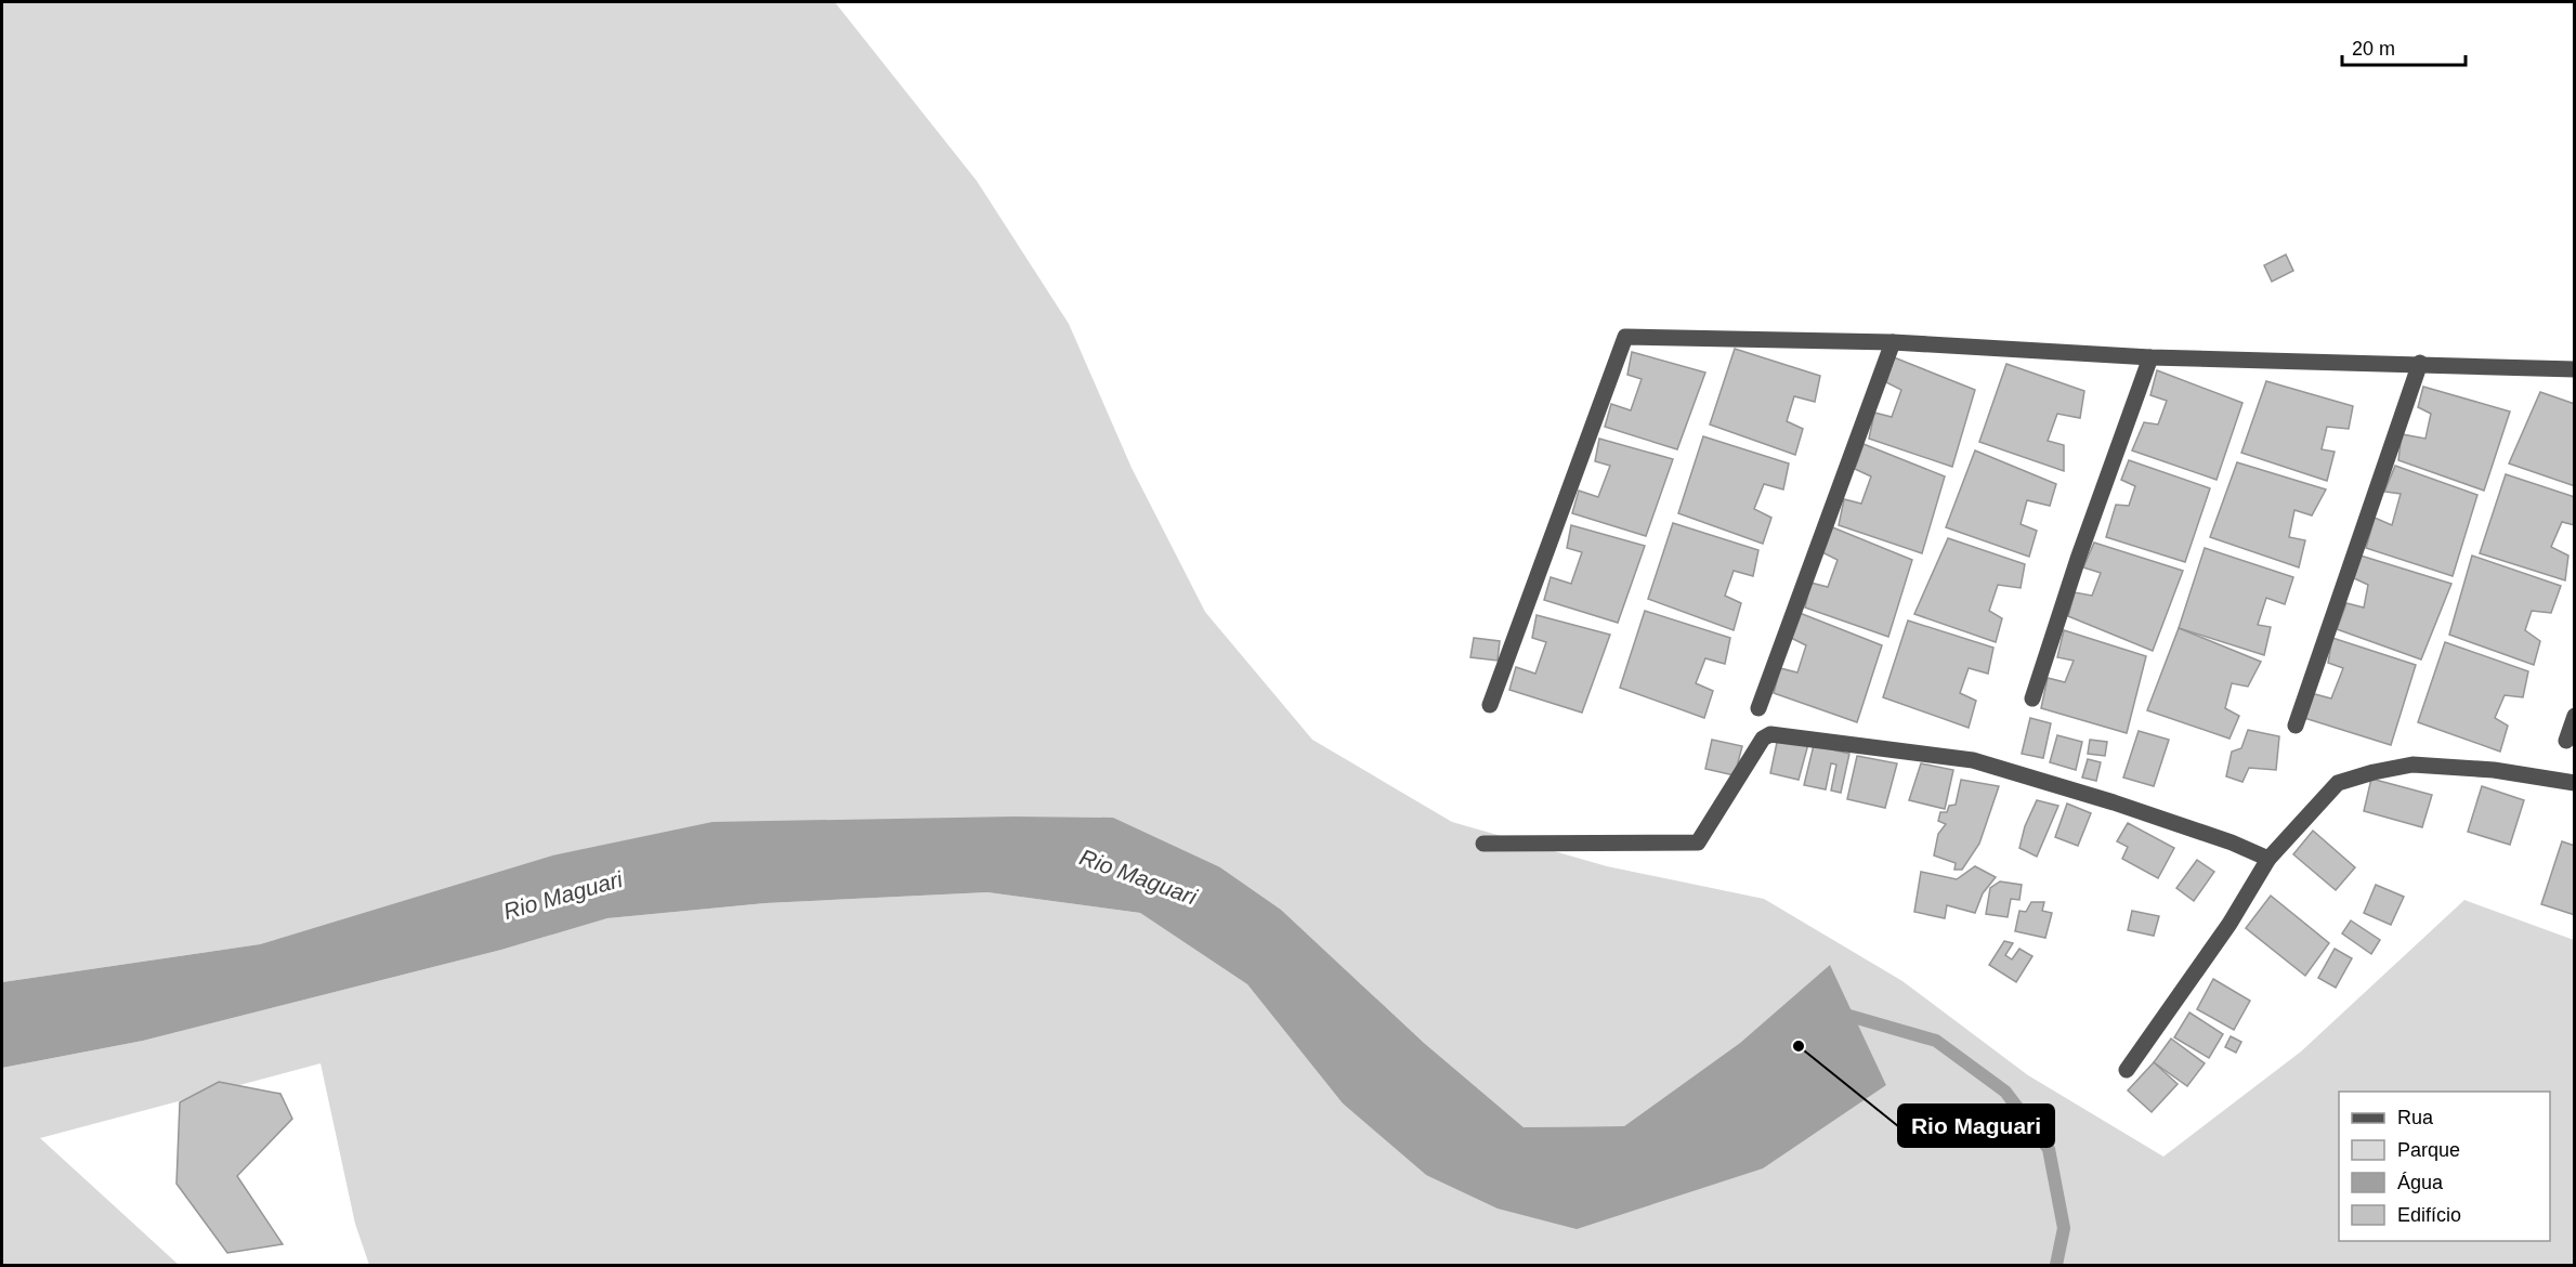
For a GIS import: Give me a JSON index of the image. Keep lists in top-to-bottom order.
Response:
{
  "water": ["Rio Maguari"],
  "places": ["Rio Maguari"],
  "legend": [
    "Rua",
    "Parque",
    "Água",
    "Edifício"
  ],
  "scale_bar": "20 m"
}
